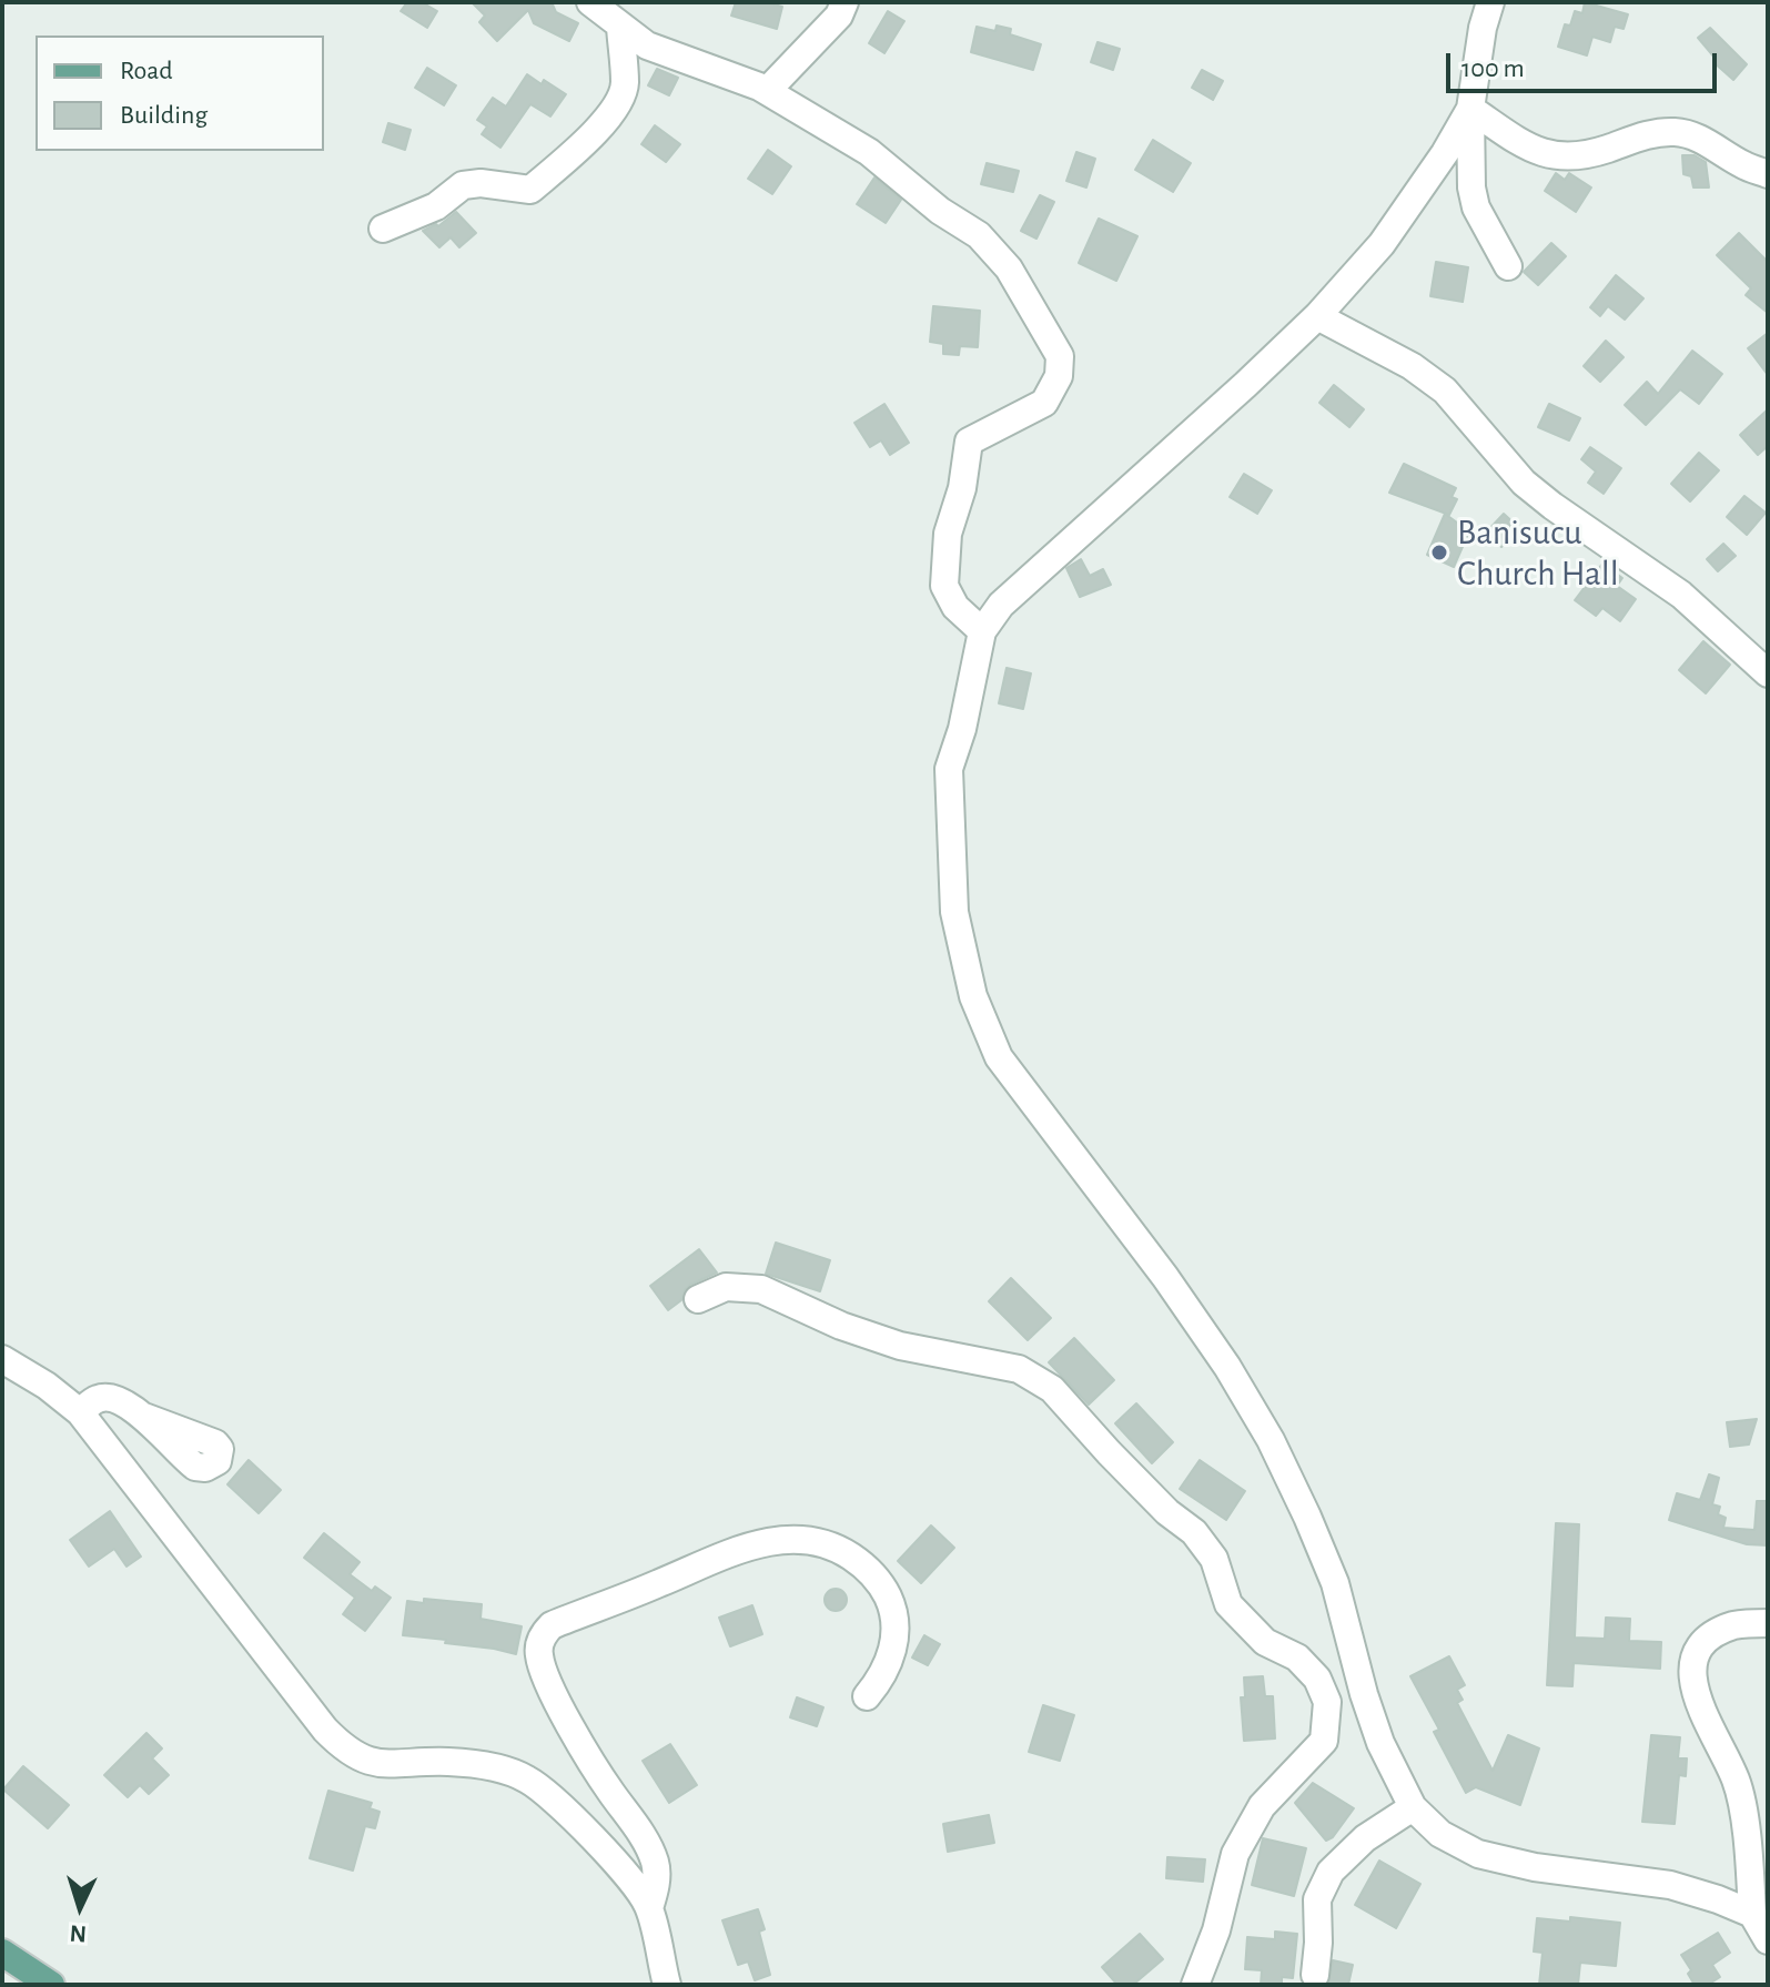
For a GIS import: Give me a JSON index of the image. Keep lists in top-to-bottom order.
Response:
{
  "places": ["Banisucu Church Hall"],
  "legend": ["Road", "Building"],
  "scale_bar": "100 m",
  "north": "bottom"
}
